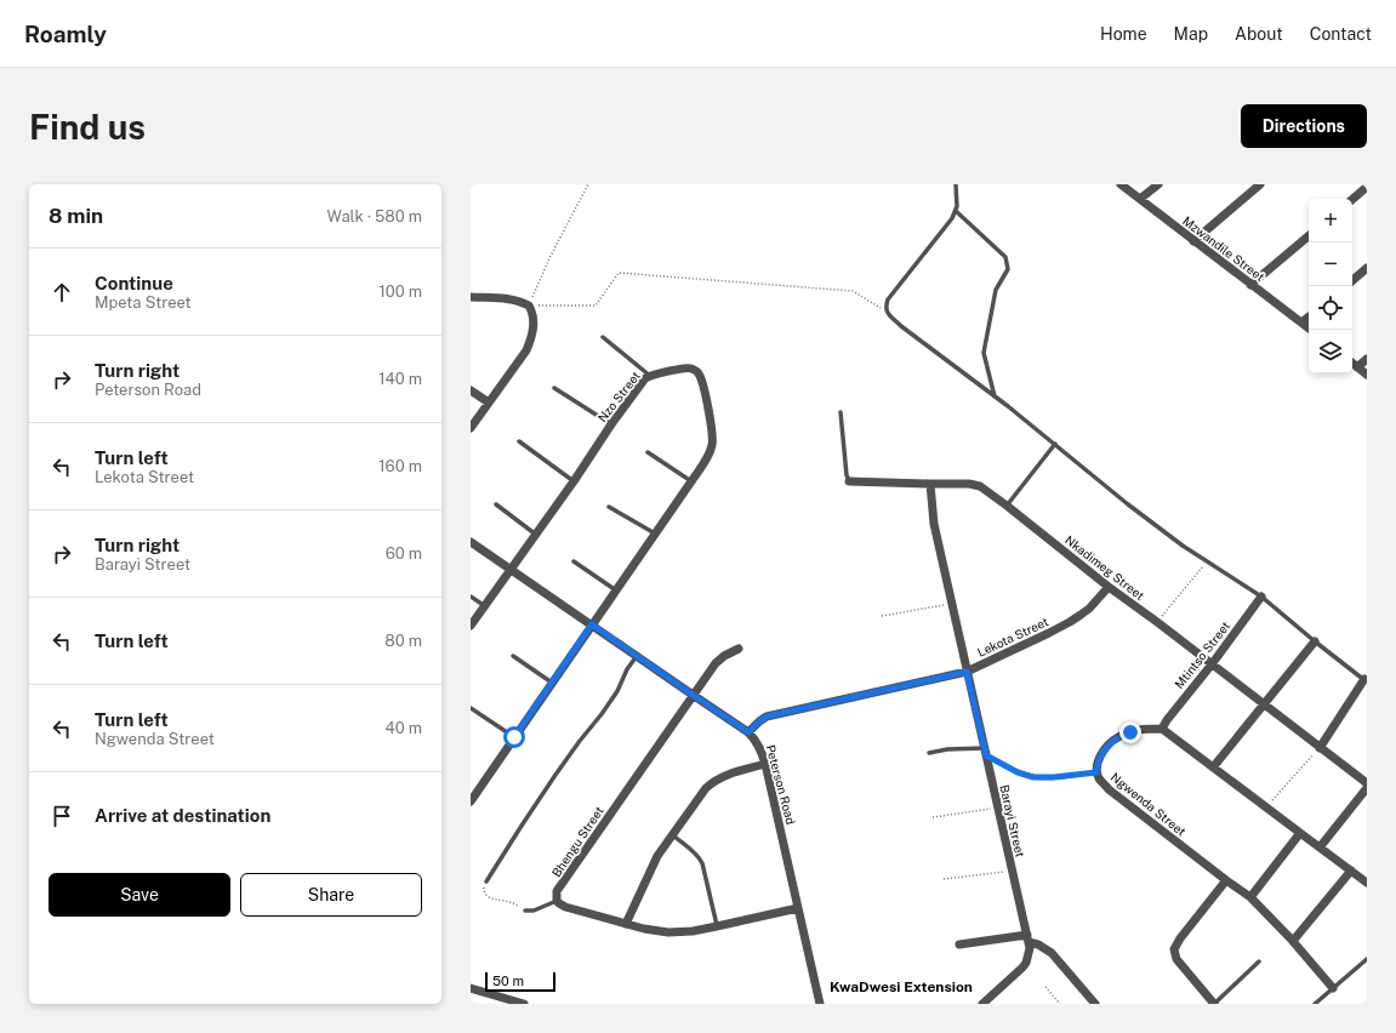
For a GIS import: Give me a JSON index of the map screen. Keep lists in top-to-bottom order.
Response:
{
  "streets": {
    "street": [
      "Mzwandile Street",
      "Nzo Street",
      "Nkadimeg Street",
      "Lekota Street",
      "Mtintso Street",
      "Peterson Road",
      "Ngwenda Street",
      "Barayi Street",
      "Bhengu Street"
    ]
  },
  "crossings": [
    ["Nzo Street", "Peterson Road"],
    ["Nkadimeg Street", "Lekota Street"],
    ["Nkadimeg Street", "Mtintso Street"],
    ["Nkadimeg Street", "Barayi Street"],
    ["Lekota Street", "Peterson Road"],
    ["Lekota Street", "Barayi Street"],
    ["Mtintso Street", "Ngwenda Street"],
    ["Peterson Road", "Bhengu Street"]
  ],
  "districts": ["KwaDwesi Extension"],
  "scale_bar": "50 m",
  "page": {
    "header": "Roamly",
    "nav": [
      "Home",
      "Map",
      "About",
      "Contact"
    ],
    "buttons": [
      "Directions",
      ["Save", "Share"]
    ],
    "title": "Find us",
    "heading": ["8 min", "Walk · 580 m"],
    "map_buttons": ["+", "−"],
    "list": [
      ["Continue", "Mpeta Street", "100 m"],
      ["Turn right", "Peterson Road", "140 m"],
      ["Turn left", "Lekota Street", "160 m"],
      ["Turn right", "Barayi Street", "60 m"],
      ["Turn left", "80 m"],
      ["Turn left", "Ngwenda Street", "40 m"],
      "Arrive at destination"
    ],
    "scale": "50 m"
  }
}
